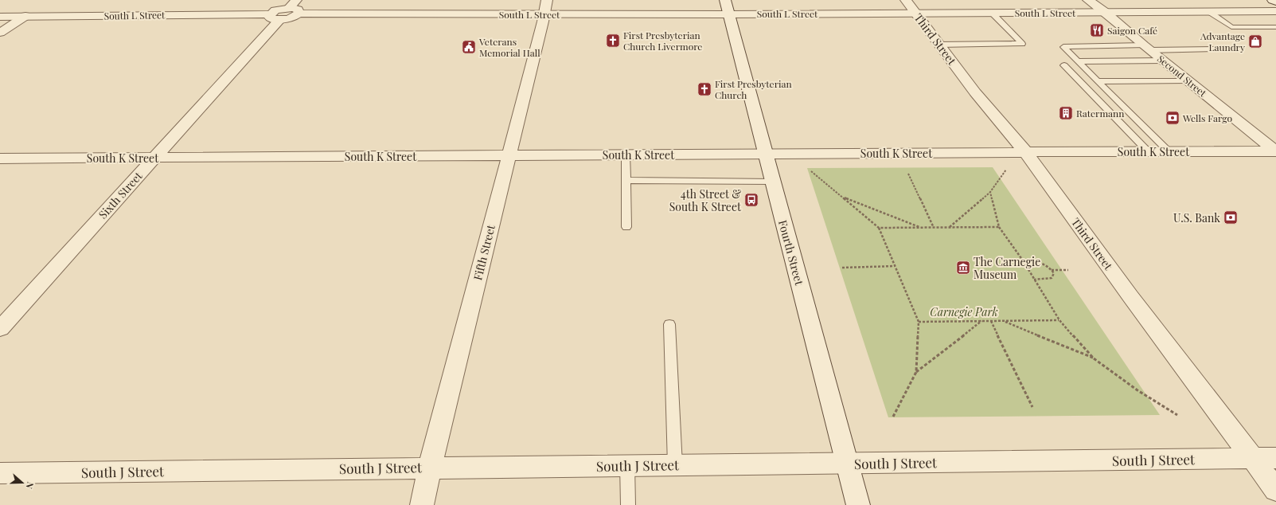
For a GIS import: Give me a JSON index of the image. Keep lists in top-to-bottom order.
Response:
{
  "streets": {
    "street": [
      "South L Street",
      "Third Street",
      "Second Street",
      "South K Street",
      "Sixth Street",
      "Fifth Street",
      "Fourth Street",
      "South J Street"
    ]
  },
  "crossings": [
    ["South L Street", "Third Street"],
    ["South L Street", "Second Street"],
    ["South L Street", "Sixth Street"],
    ["South L Street", "Fifth Street"],
    ["South L Street", "Fourth Street"],
    ["Third Street", "South K Street"],
    ["Third Street", "South J Street"],
    ["Second Street", "South K Street"],
    ["South K Street", "Sixth Street"],
    ["South K Street", "Fifth Street"],
    ["South K Street", "Fourth Street"],
    ["Fifth Street", "South J Street"],
    ["Fourth Street", "South J Street"]
  ],
  "parks": ["Carnegie Park"],
  "places": {
    "restaurant": ["Saigon Café"],
    "church": ["First Presbyterian Church Livermore", "First Presbyterian Church"],
    "shop": ["Advantage Laundry"],
    "public building": ["Veterans Memorial Hall"],
    "building": ["Ratermann"],
    "bank": ["Wells Fargo", "U.S. Bank"],
    "bus stop": ["4th Street & South K Street"],
    "museum": ["The Carnegie Museum"]
  },
  "north": "right"
}
